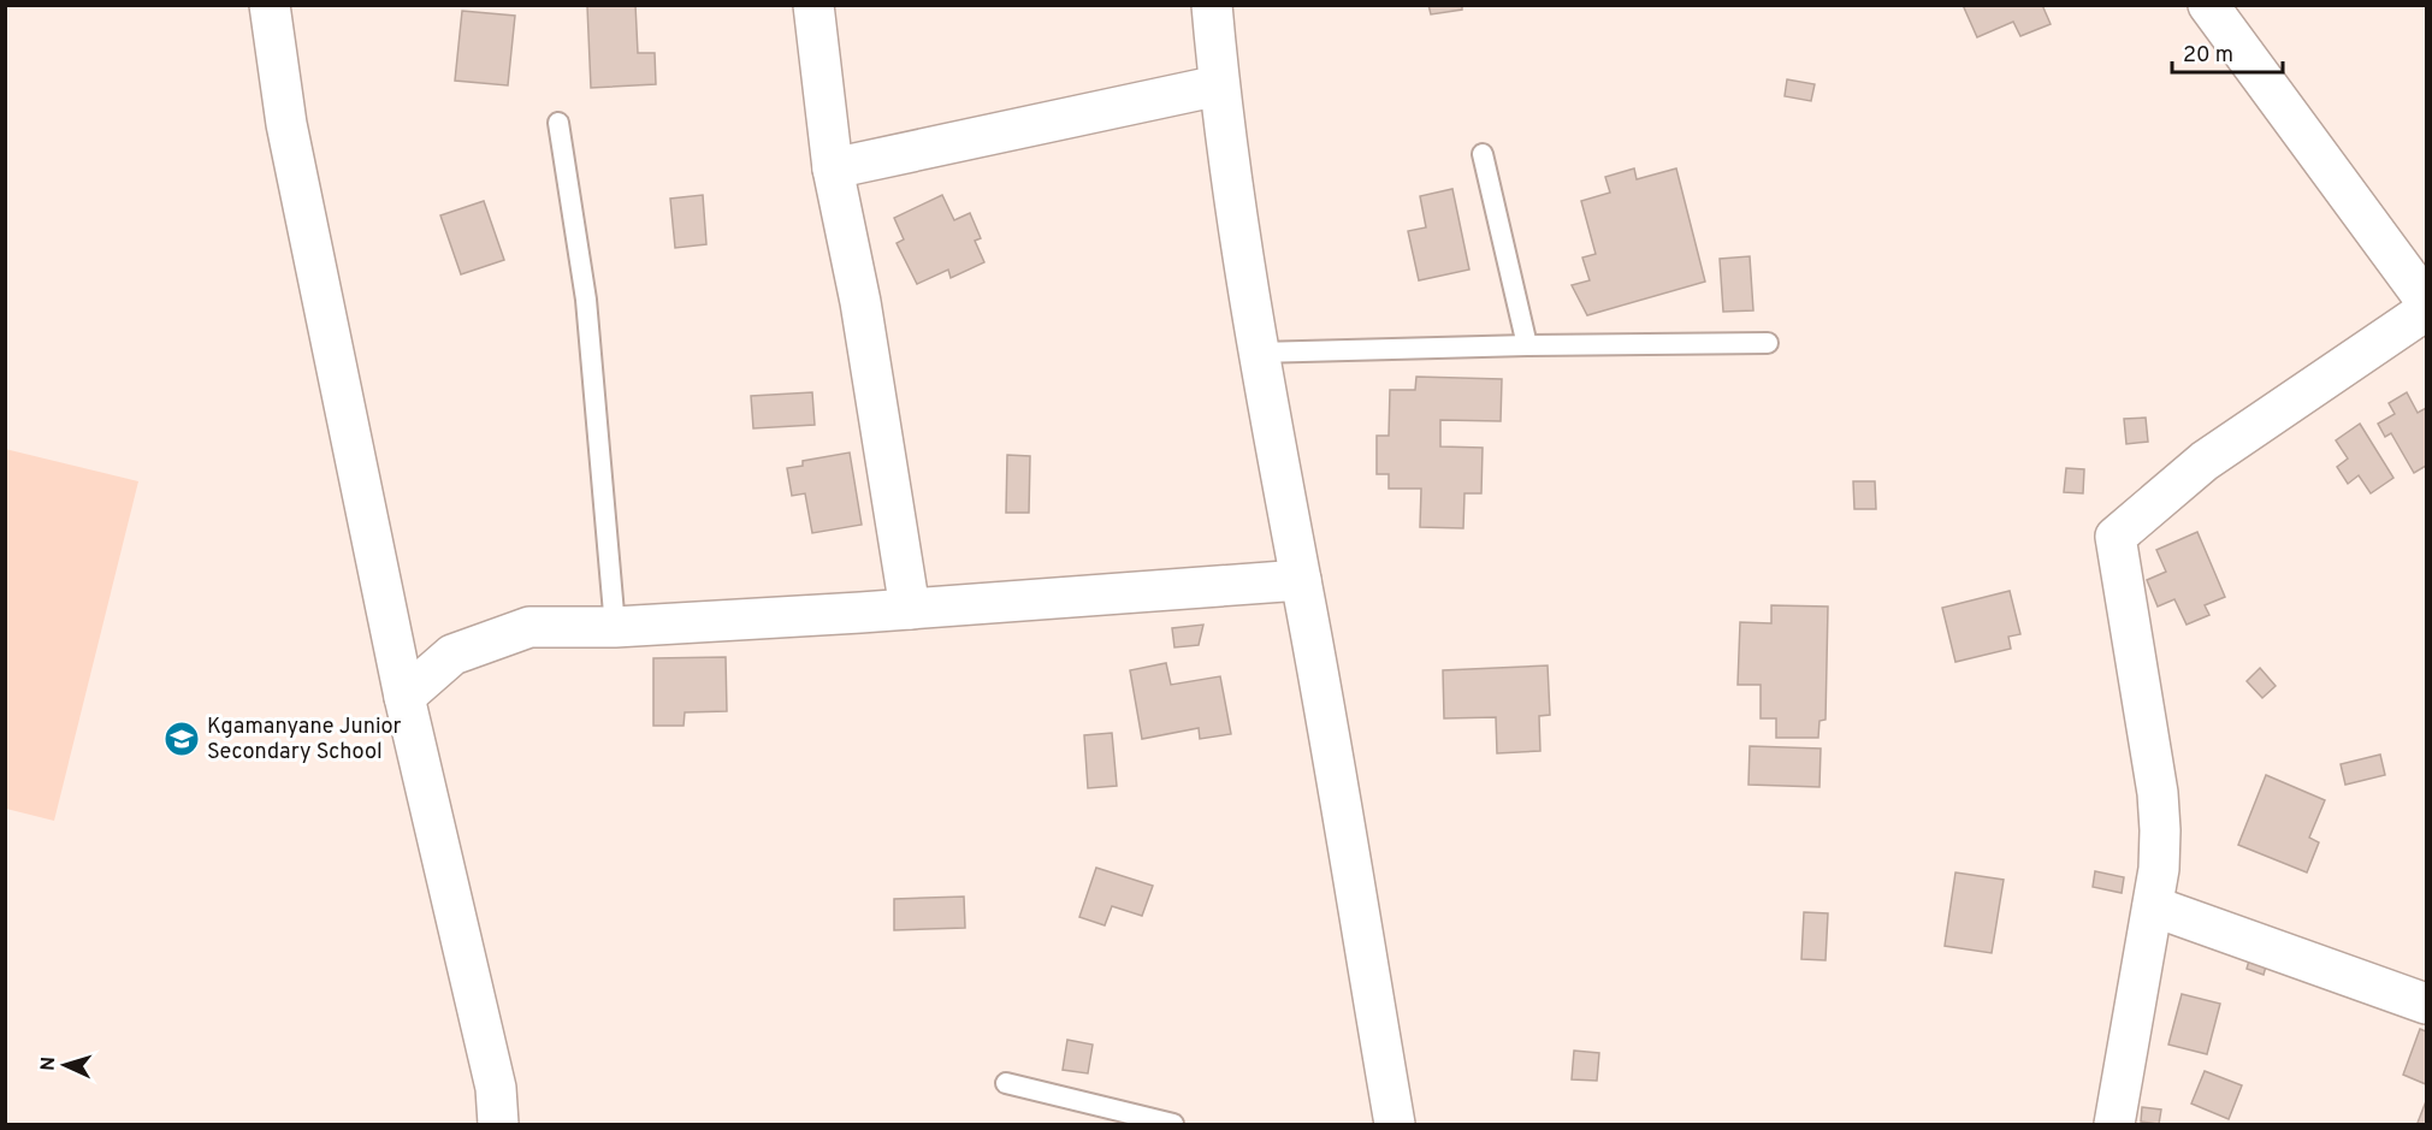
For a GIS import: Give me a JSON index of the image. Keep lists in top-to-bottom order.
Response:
{
  "places": {
    "school or university": ["Kgamanyane Junior Secondary School"]
  },
  "scale_bar": "20 m",
  "north": "left"
}
